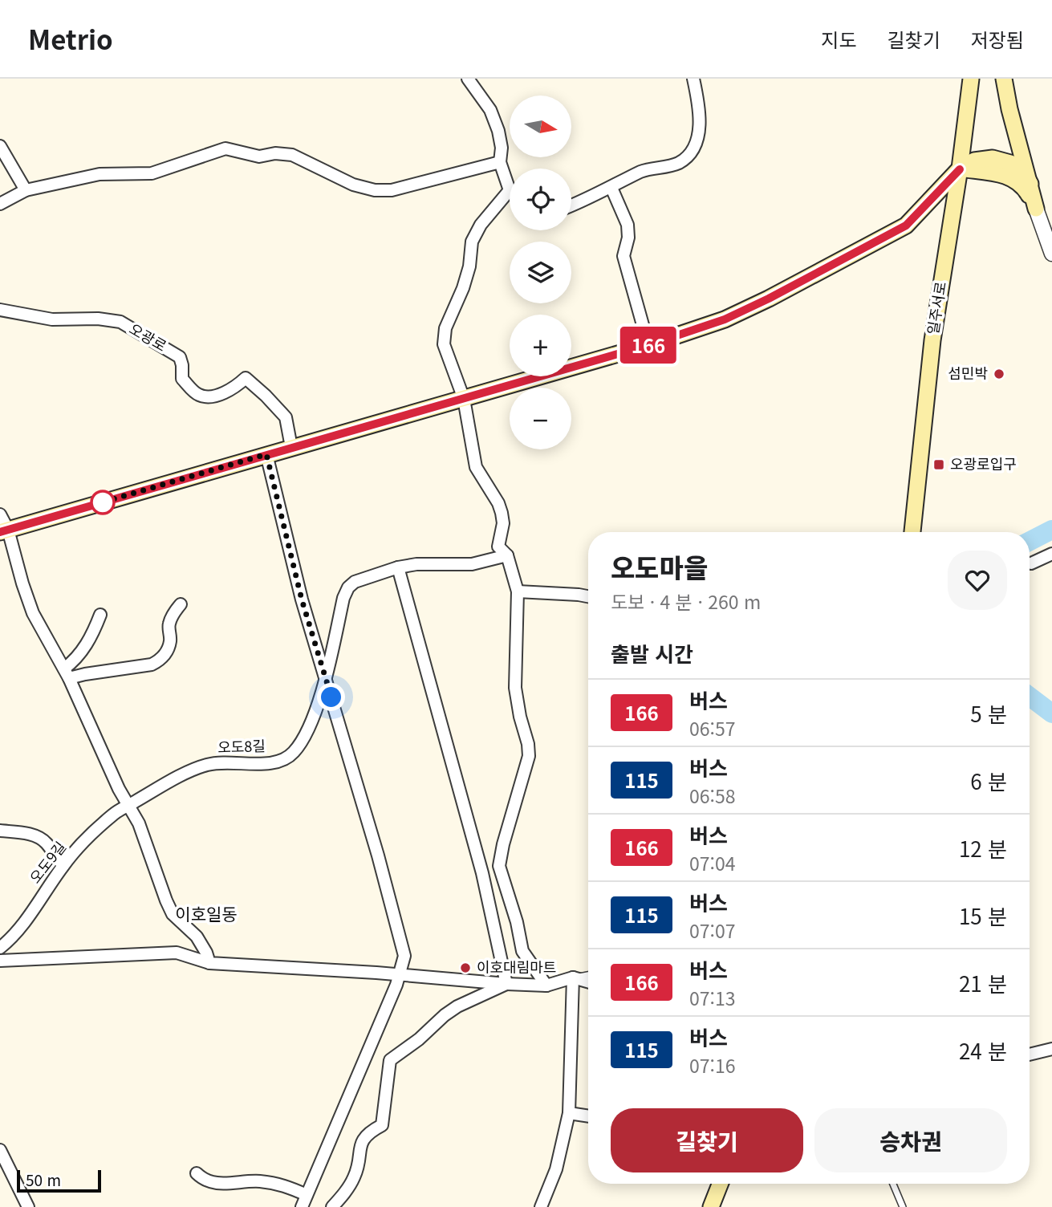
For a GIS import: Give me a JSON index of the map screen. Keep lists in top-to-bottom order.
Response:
{
  "streets": {
    "main road": ["일주서로"],
    "street": ["오광로", "오도8길", "오도9길"]
  },
  "crossings": [
    ["오도8길", "오도9길"]
  ],
  "districts": ["이호일동"],
  "places": {
    "other": ["섬민박", "이호대림마트"],
    "transit": ["오광로입구"]
  },
  "lines": ["bus line 166"],
  "scale_bar": "50 m",
  "north": "right",
  "page": {
    "header": "Metrio",
    "nav": ["지도", "길찾기", "저장됨"],
    "on_map": "166",
    "map_buttons": ["+", "−"],
    "heading": [
      ["오도마을", "도보 · 4 분 · 260 m"],
      "출발 시간"
    ],
    "list": [
      {
        "mark": "166",
        "name": "버스",
        "note": "06:57",
        "value": "5 분"
      },
      {
        "mark": "115",
        "name": "버스",
        "note": "06:58",
        "value": "6 분"
      },
      {
        "mark": "166",
        "name": "버스",
        "note": "07:04",
        "value": "12 분"
      },
      {
        "mark": "115",
        "name": "버스",
        "note": "07:07",
        "value": "15 분"
      },
      {
        "mark": "166",
        "name": "버스",
        "note": "07:13",
        "value": "21 분"
      },
      {
        "mark": "115",
        "name": "버스",
        "note": "07:16",
        "value": "24 분"
      }
    ],
    "buttons": ["길찾기", "승차권"],
    "scale": "50 m"
  }
}
